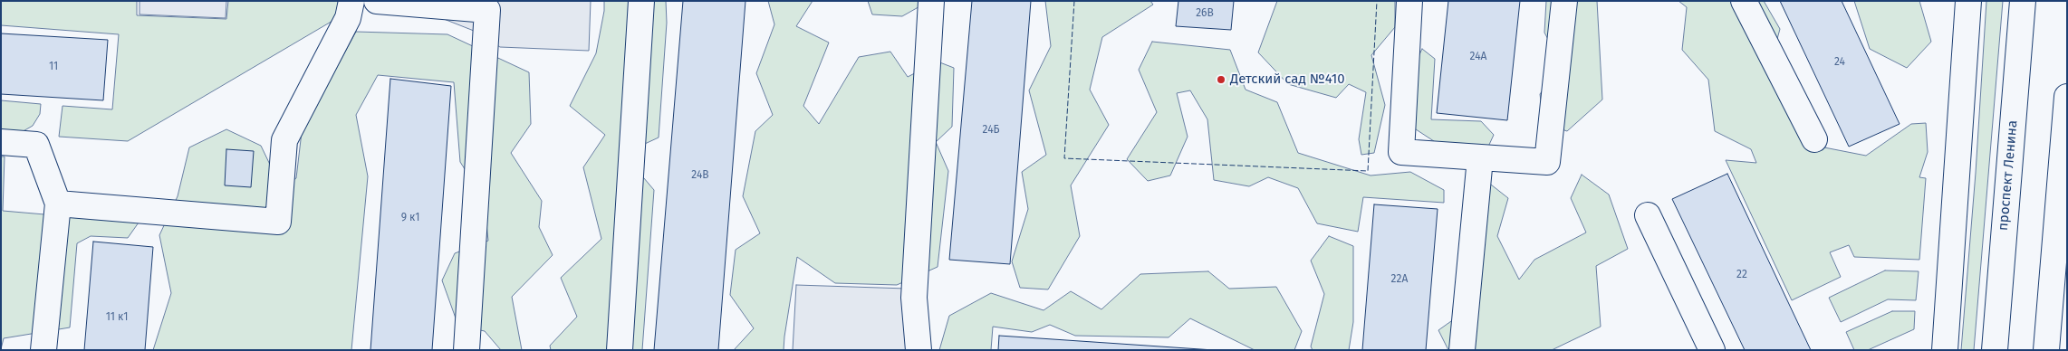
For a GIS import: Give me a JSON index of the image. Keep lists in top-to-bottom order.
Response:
{
  "streets": {
    "main road": ["проспект Ленина"]
  },
  "places": ["Детский сад №410"],
  "house_numbers": [
    "26В",
    "24А",
    "24",
    "11",
    "24Б",
    "24В",
    "9 к1",
    "22",
    "22А",
    "11 к1"
  ]
}
